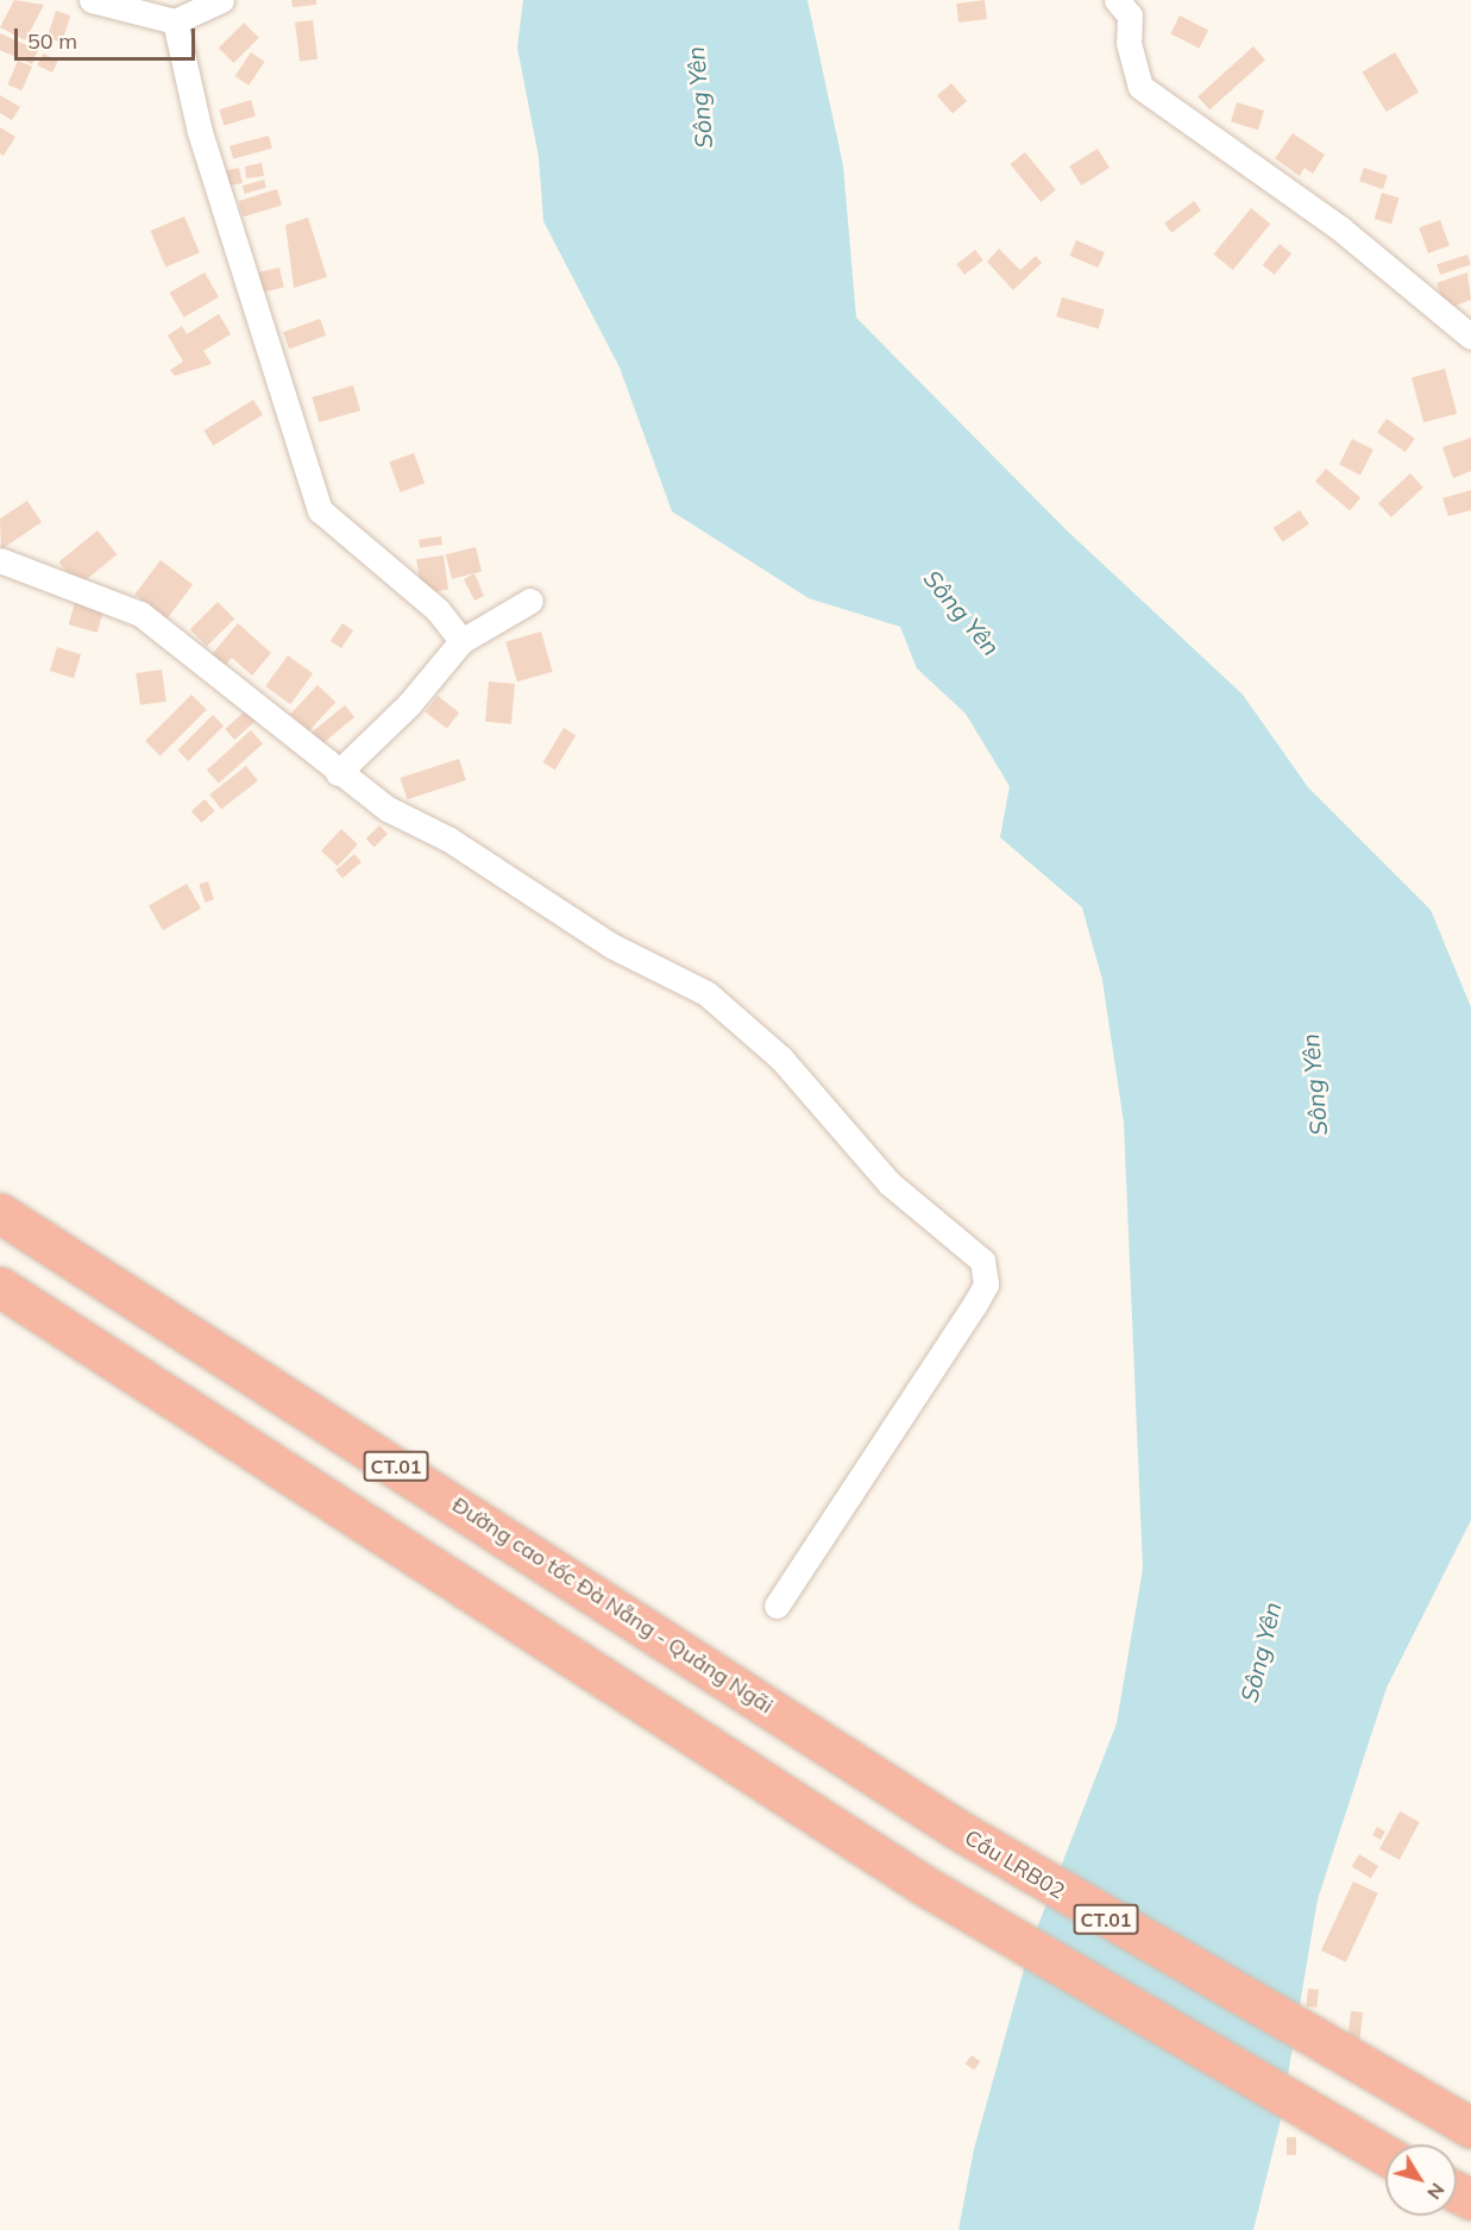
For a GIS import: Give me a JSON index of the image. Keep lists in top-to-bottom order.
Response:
{
  "streets": {
    "highway": ["CT.01", "Đường cao tốc Đà Nẵng - Quảng Ngãi", "Cầu LRB02"]
  },
  "crossings": [
    ["Đường cao tốc Đà Nẵng - Quảng Ngãi", "Cầu LRB02"]
  ],
  "water": ["Sông Yên"],
  "scale_bar": "50 m",
  "north": "bottom right"
}
